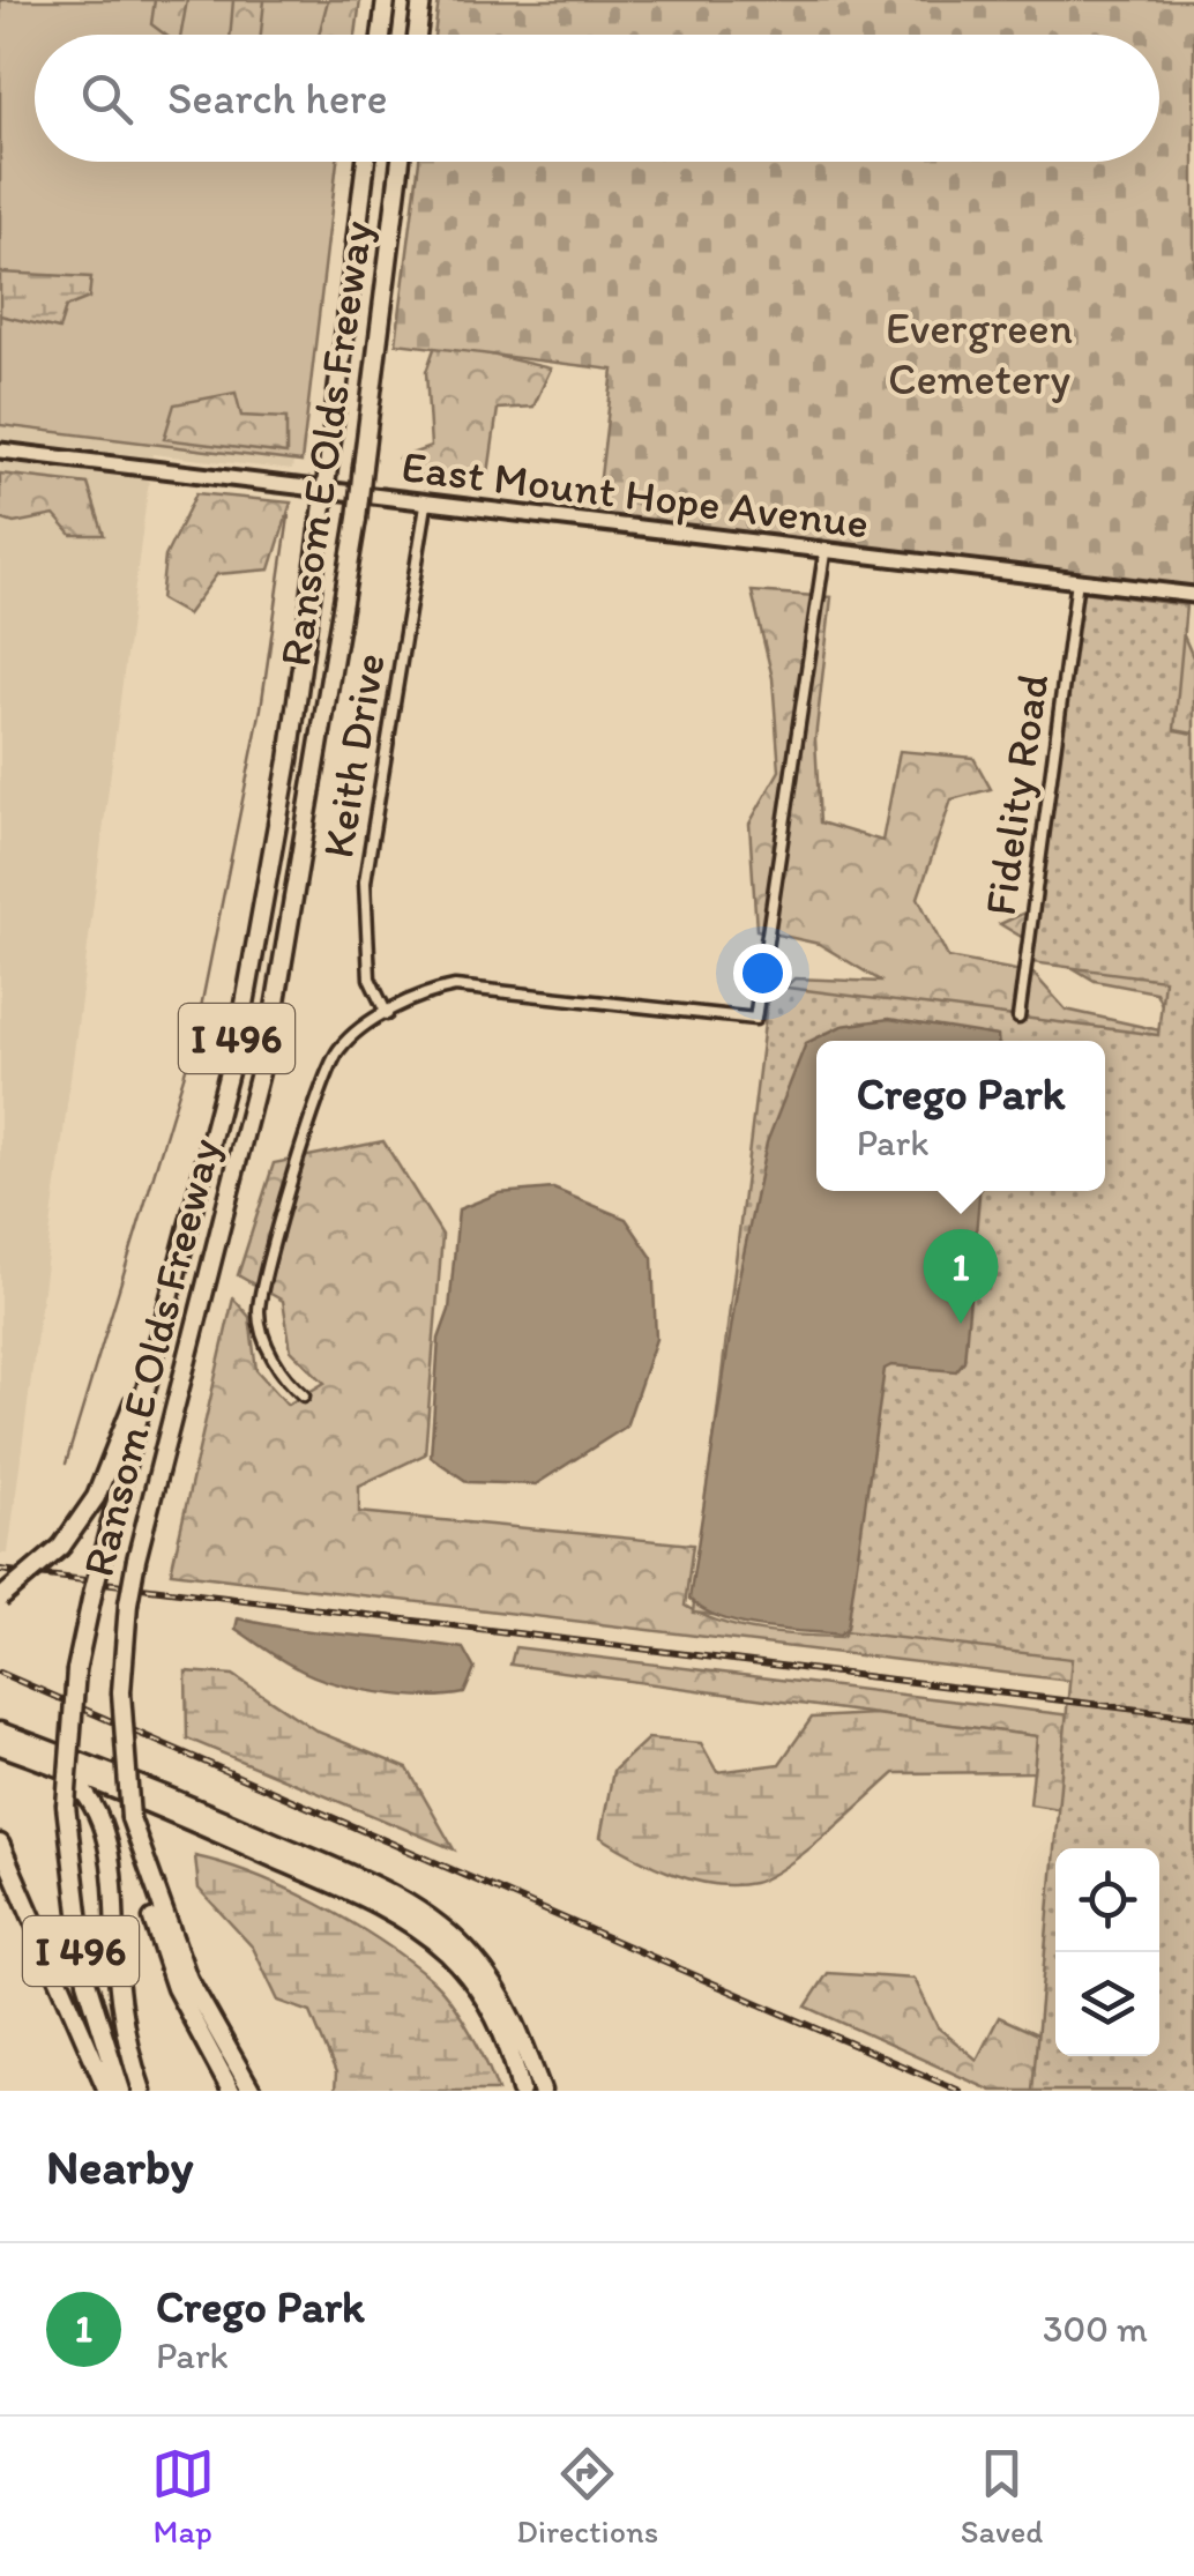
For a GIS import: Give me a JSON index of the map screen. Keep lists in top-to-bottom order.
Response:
{
  "streets": {
    "highway": ["Ransom E Olds Freeway", "I 496"],
    "street": ["East Mount Hope Avenue", "Keith Drive", "Fidelity Road"]
  },
  "crossings": [
    ["East Mount Hope Avenue", "Keith Drive"],
    ["East Mount Hope Avenue", "Fidelity Road"]
  ],
  "parks": ["Evergreen Cemetery"],
  "page": {
    "search": "Search here",
    "popup": ["Crego Park", "Park"],
    "pins": "1",
    "heading": "Nearby",
    "list": [
      {
        "mark": "1",
        "name": "Crego Park",
        "note": "Park",
        "value": "300 m"
      }
    ],
    "nav": ["Map", "Directions", "Saved"]
  }
}
